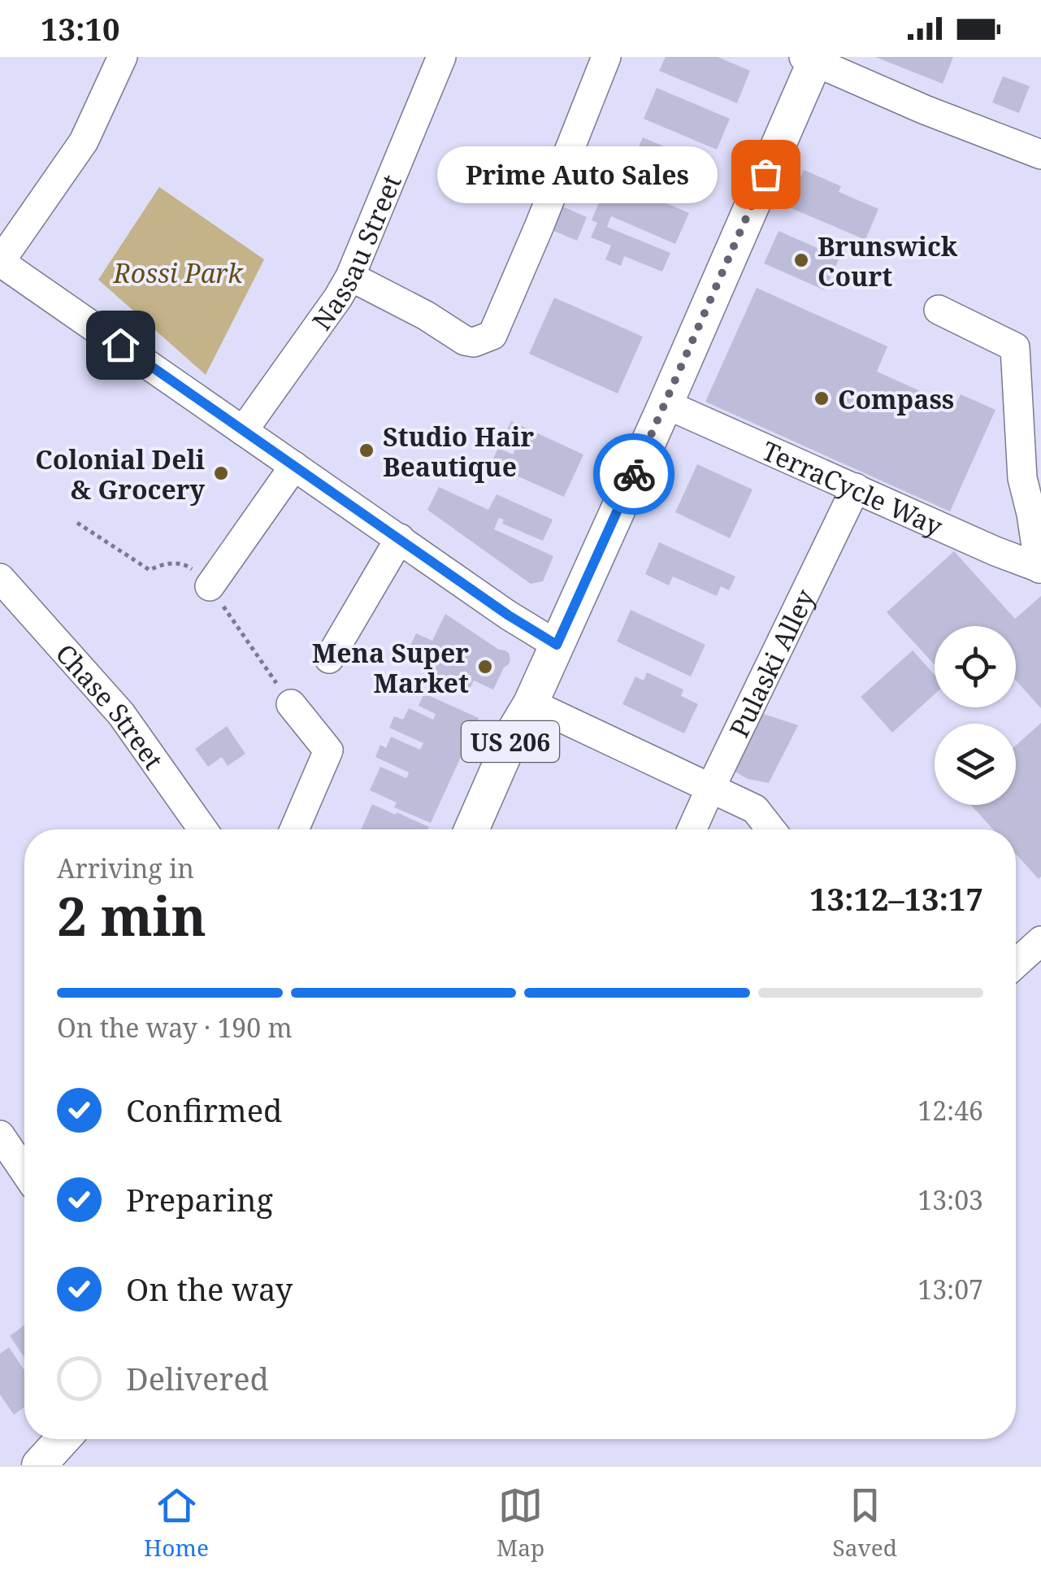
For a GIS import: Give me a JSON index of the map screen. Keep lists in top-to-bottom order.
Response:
{
  "streets": {
    "main road": ["US 206"],
    "street": [
      "Nassau Street",
      "TerraCycle Way",
      "Pulaski Alley",
      "Chase Street"
    ]
  },
  "crossings": [
    ["TerraCycle Way", "Pulaski Alley"],
    ["TerraCycle Way", "US 206"]
  ],
  "parks": ["Rossi Park"],
  "places": [
    "Prime Auto Sales",
    "Brunswick Court",
    "Compass",
    "Studio Hair Beautique",
    "Colonial Deli & Grocery",
    "Mena Super Market"
  ],
  "page": {
    "status": "13:10",
    "bubble": "Prime Auto Sales",
    "heading": ["2 min", "Arriving in", "13:12–13:17"],
    "bar": "On the way · 190 m",
    "list": [
      ["Confirmed", "12:46"],
      ["Preparing", "13:03"],
      ["On the way", "13:07"],
      "Delivered"
    ],
    "tabs": ["Home", "Map", "Saved"]
  }
}
